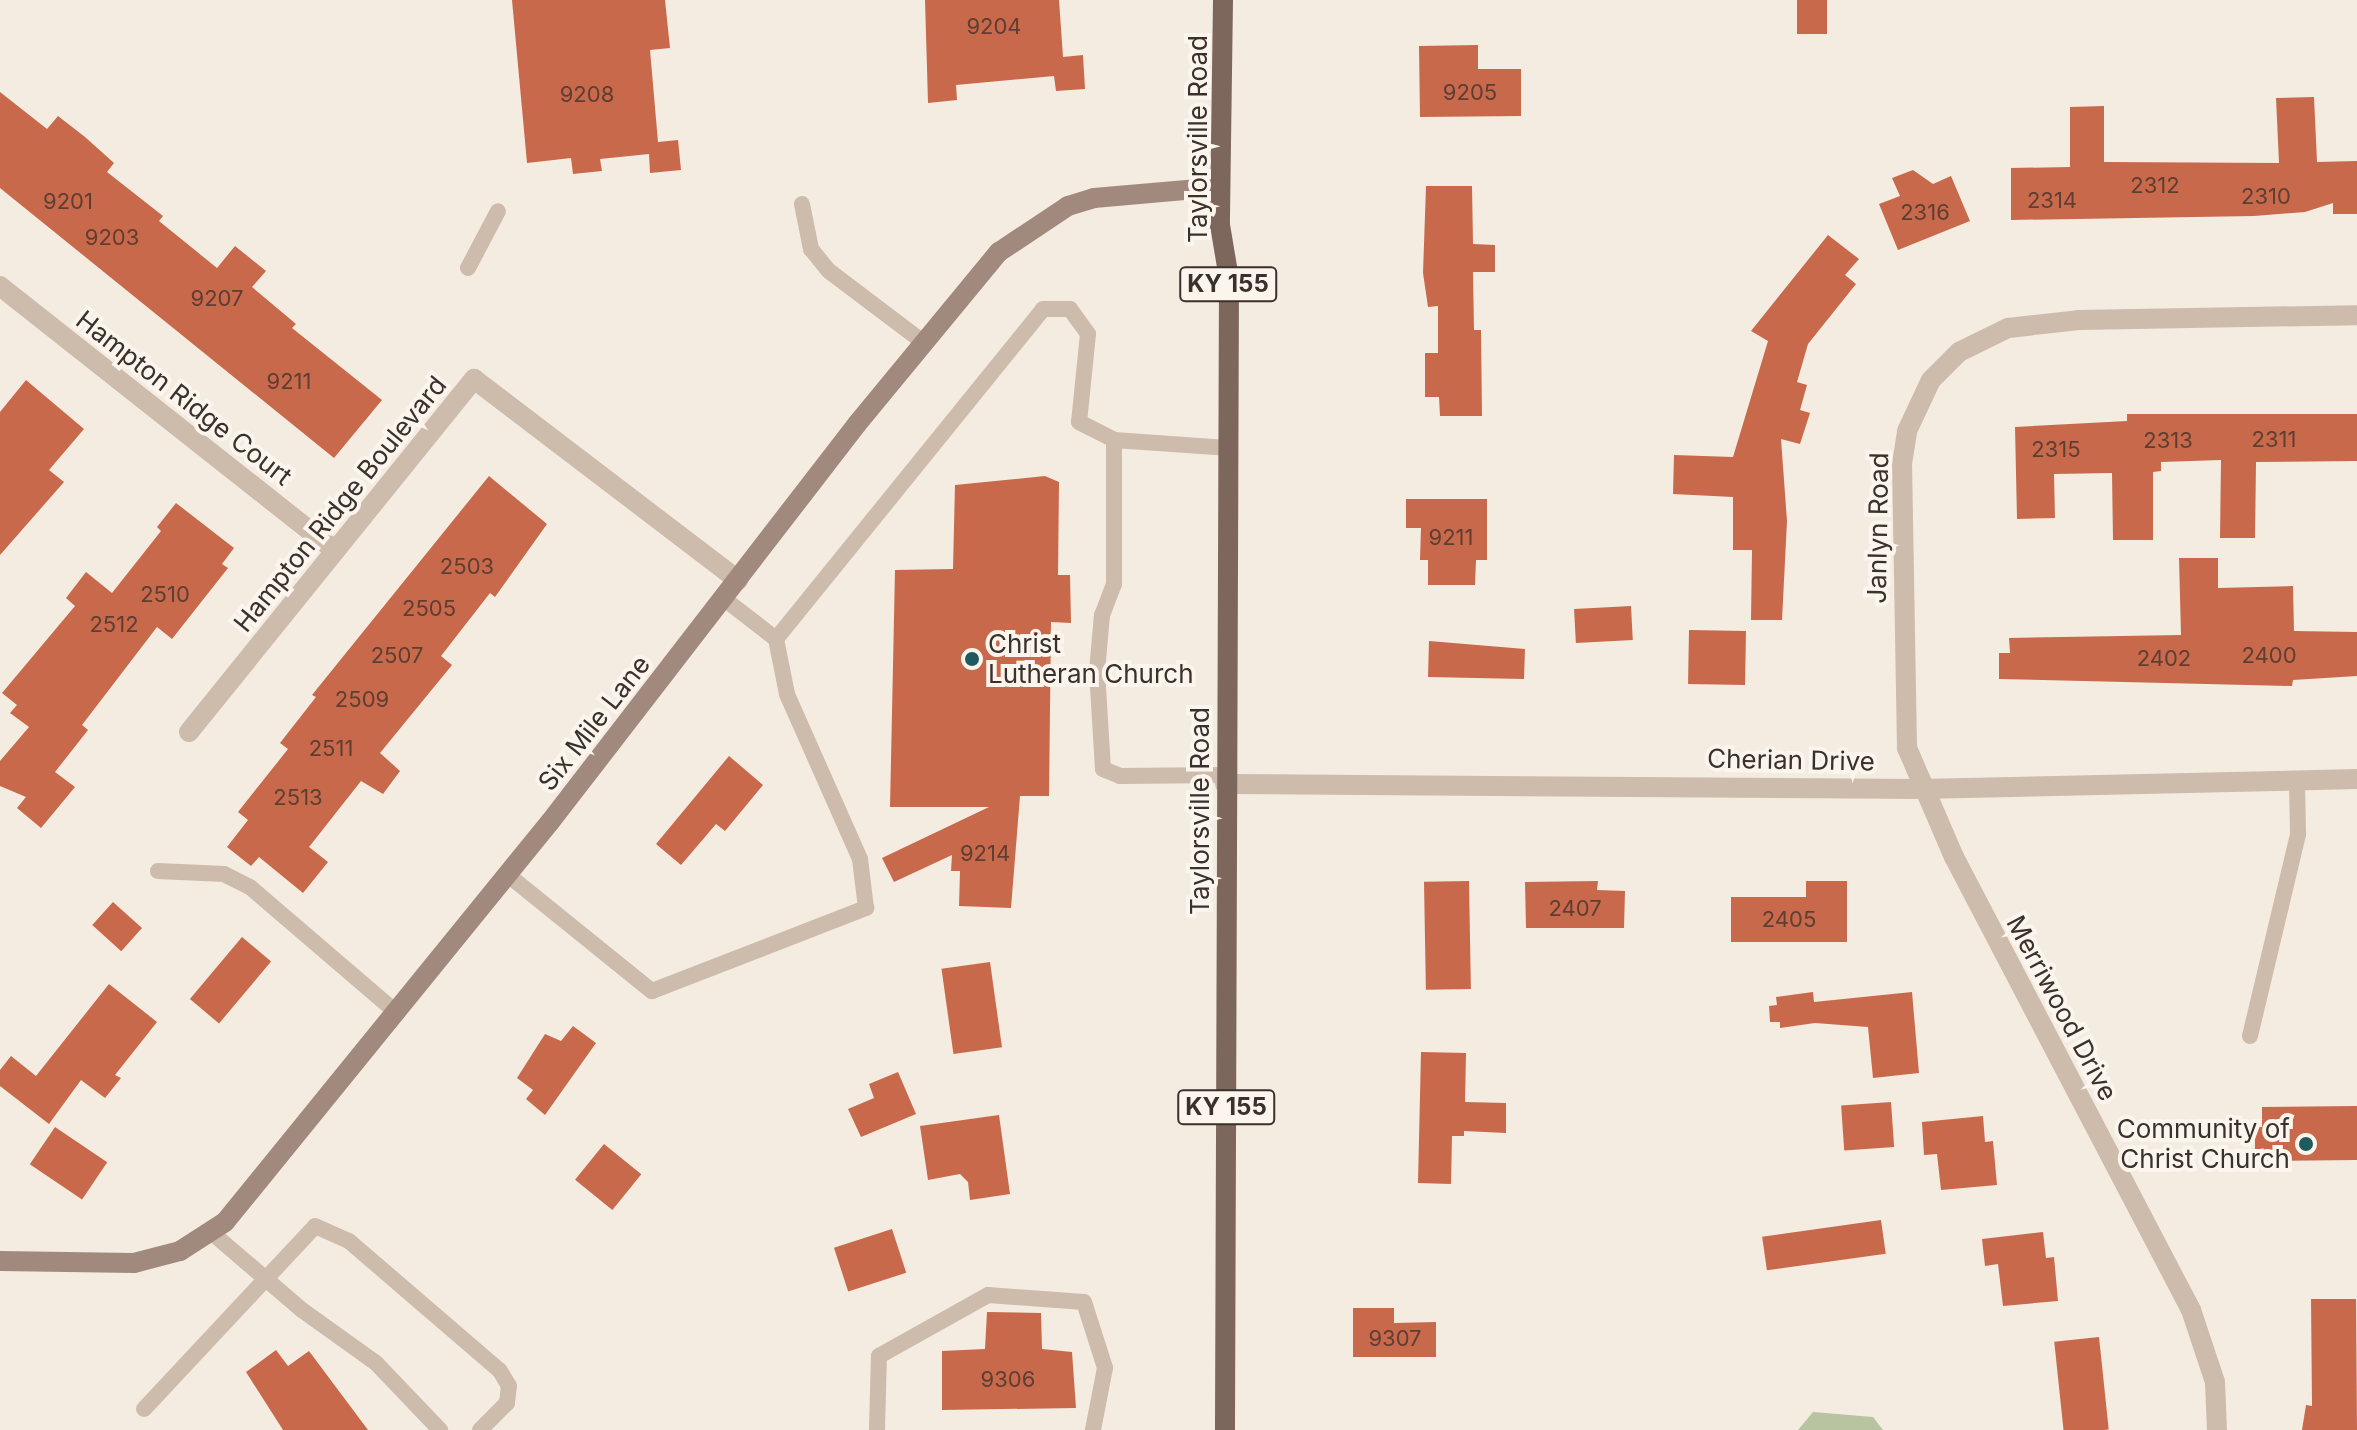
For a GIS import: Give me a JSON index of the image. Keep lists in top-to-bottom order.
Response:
{
  "streets": {
    "main road": ["Taylorsville Road", "KY 155"],
    "street": [
      "Hampton Ridge Court",
      "Hampton Ridge Boulevard",
      "Janlyn Road",
      "Six Mile Lane",
      "Cherian Drive",
      "Merriwood Drive"
    ]
  },
  "crossings": [
    ["Taylorsville Road", "Six Mile Lane"],
    ["Taylorsville Road", "Cherian Drive"],
    ["Hampton Ridge Court", "Hampton Ridge Boulevard"],
    ["Hampton Ridge Boulevard", "Six Mile Lane"],
    ["Janlyn Road", "Cherian Drive"],
    ["Janlyn Road", "Merriwood Drive"],
    ["Cherian Drive", "Merriwood Drive"]
  ],
  "places": ["Christ Lutheran Church", "Community of Christ Church"],
  "house_numbers": [
    "9204",
    "9205",
    "9208",
    "2312",
    "2310",
    "2314",
    "9201",
    "2316",
    "9203",
    "9207",
    "9211",
    "2311",
    "2313",
    "2315",
    "9211",
    "2503",
    "2510",
    "2505",
    "2512",
    "2507",
    "2400",
    "2402",
    "2509",
    "2511",
    "2513",
    "9214",
    "2407",
    "2405",
    "9307",
    "9306"
  ]
}
